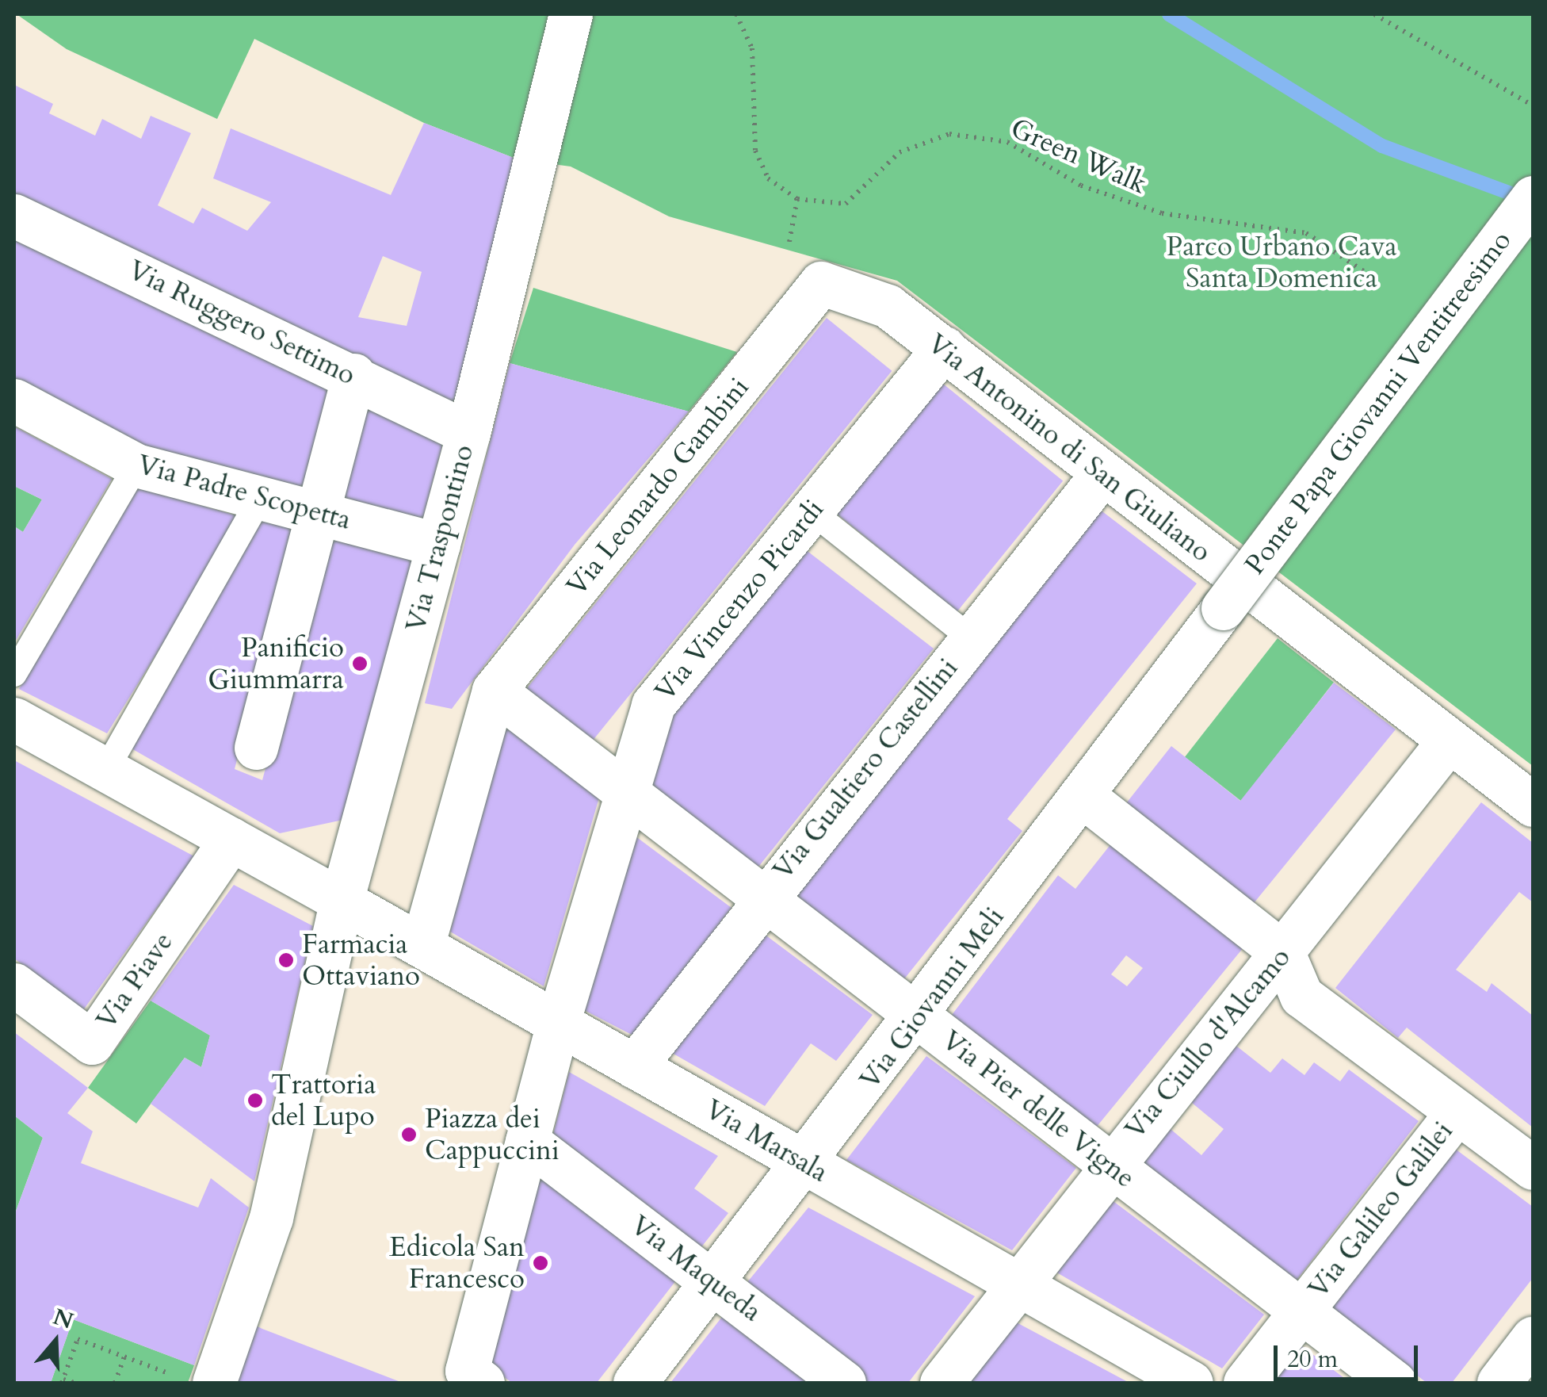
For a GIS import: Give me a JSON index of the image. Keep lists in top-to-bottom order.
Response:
{
  "streets": {
    "street": [
      "Via Ruggero Settimo",
      "Ponte Papa Giovanni Ventitreesimo",
      "Via Antonino di San Giuliano",
      "Via Leonardo Gambini",
      "Via Padre Scopetta",
      "Via Traspontino",
      "Via Vincenzo Picardi",
      "Via Gualtiero Castellini",
      "Via Piave",
      "Via Giovanni Meli",
      "Via Ciullo d'Alcamo",
      "Via Pier delle Vigne",
      "Via Marsala",
      "Via Galileo Galilei",
      "Via Maqueda"
    ],
    "path": ["Green Walk"]
  },
  "crossings": [
    ["Via Ruggero Settimo", "Via Traspontino"],
    ["Ponte Papa Giovanni Ventitreesimo", "Via Giovanni Meli"],
    ["Via Antonino di San Giuliano", "Via Leonardo Gambini"],
    ["Via Antonino di San Giuliano", "Via Vincenzo Picardi"],
    ["Via Antonino di San Giuliano", "Via Gualtiero Castellini"],
    ["Via Antonino di San Giuliano", "Via Ciullo d'Alcamo"],
    ["Via Leonardo Gambini", "Via Pier delle Vigne"],
    ["Via Padre Scopetta", "Via Traspontino"],
    ["Via Traspontino", "Via Marsala"],
    ["Via Vincenzo Picardi", "Via Pier delle Vigne"],
    ["Via Vincenzo Picardi", "Via Marsala"],
    ["Via Vincenzo Picardi", "Via Maqueda"],
    ["Via Gualtiero Castellini", "Via Pier delle Vigne"],
    ["Via Gualtiero Castellini", "Via Marsala"],
    ["Via Piave", "Via Marsala"],
    ["Via Giovanni Meli", "Via Pier delle Vigne"],
    ["Via Giovanni Meli", "Via Marsala"],
    ["Via Giovanni Meli", "Via Maqueda"],
    ["Via Ciullo d'Alcamo", "Via Pier delle Vigne"],
    ["Via Ciullo d'Alcamo", "Via Marsala"],
    ["Via Pier delle Vigne", "Via Galileo Galilei"]
  ],
  "parks": ["Parco Urbano Cava Santa Domenica"],
  "places": [
    "Panificio Giummarra",
    "Farmacia Ottaviano",
    "Trattoria del Lupo",
    "Piazza dei Cappuccini",
    "Edicola San Francesco"
  ],
  "scale_bar": "20 m",
  "north": "top"
}
